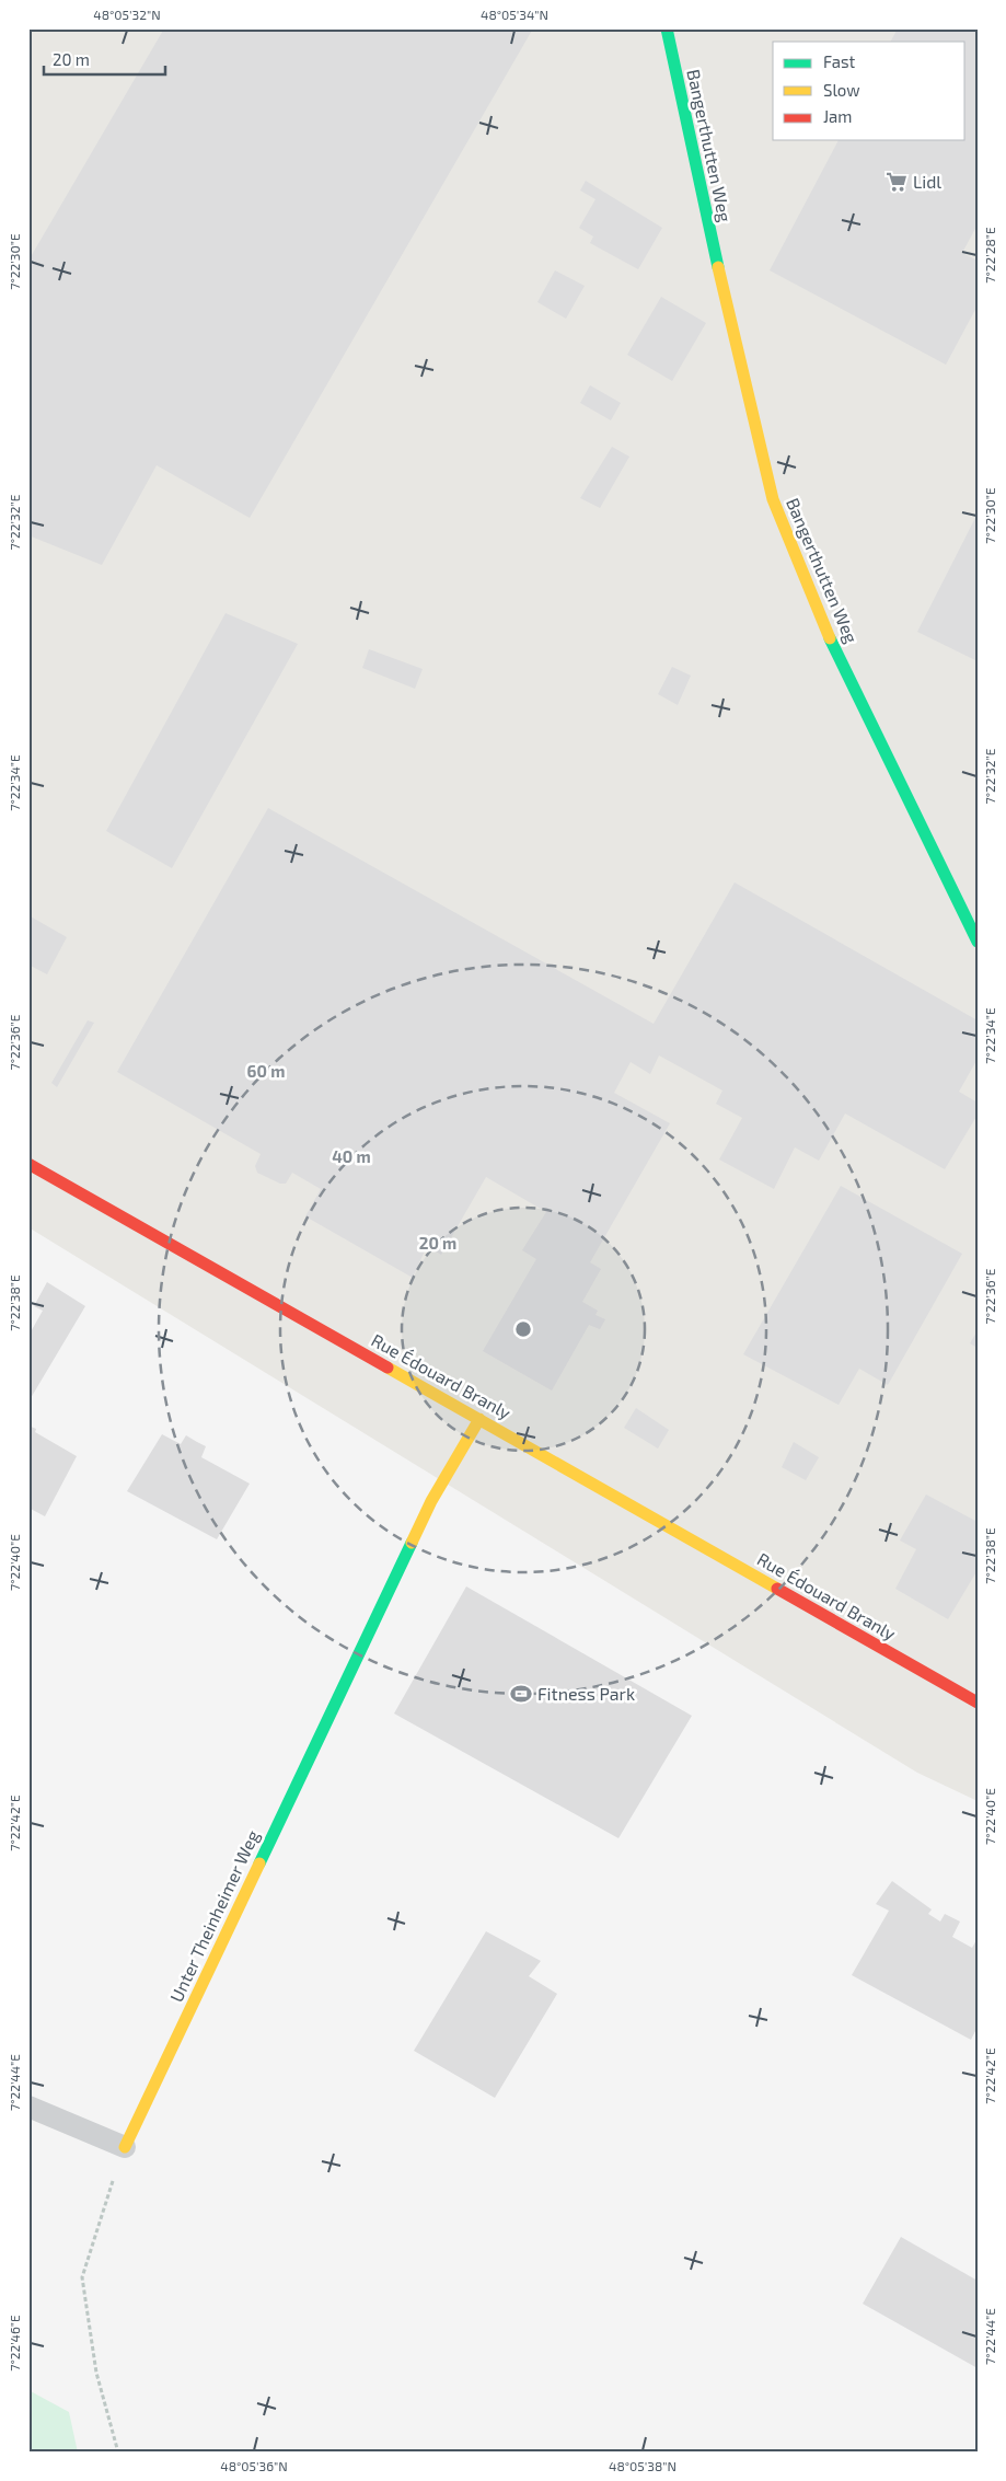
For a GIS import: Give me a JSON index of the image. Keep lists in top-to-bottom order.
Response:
{
  "streets": {
    "street": ["Bangerthutten Weg", "Rue Édouard Branly", "Unter Theinheimer Weg"]
  },
  "crossings": [
    ["Rue Édouard Branly", "Unter Theinheimer Weg"]
  ],
  "places": {
    "supermarket": ["Lidl"],
    "sports": ["Fitness Park"]
  },
  "legend": ["Fast", "Slow", "Jam"],
  "scale_bar": "20 m",
  "coordinates": [
    "48°05'32\"N",
    "48°05'34\"N",
    "7°22'28\"E",
    "7°22'30\"E",
    "7°22'32\"E",
    "7°22'34\"E",
    "7°22'36\"E",
    "7°22'38\"E",
    "7°22'40\"E",
    "7°22'42\"E",
    "7°22'44\"E",
    "7°22'46\"E",
    "48°05'36\"N",
    "48°05'38\"N"
  ],
  "rings": ["60 m", "40 m", "20 m"]
}
